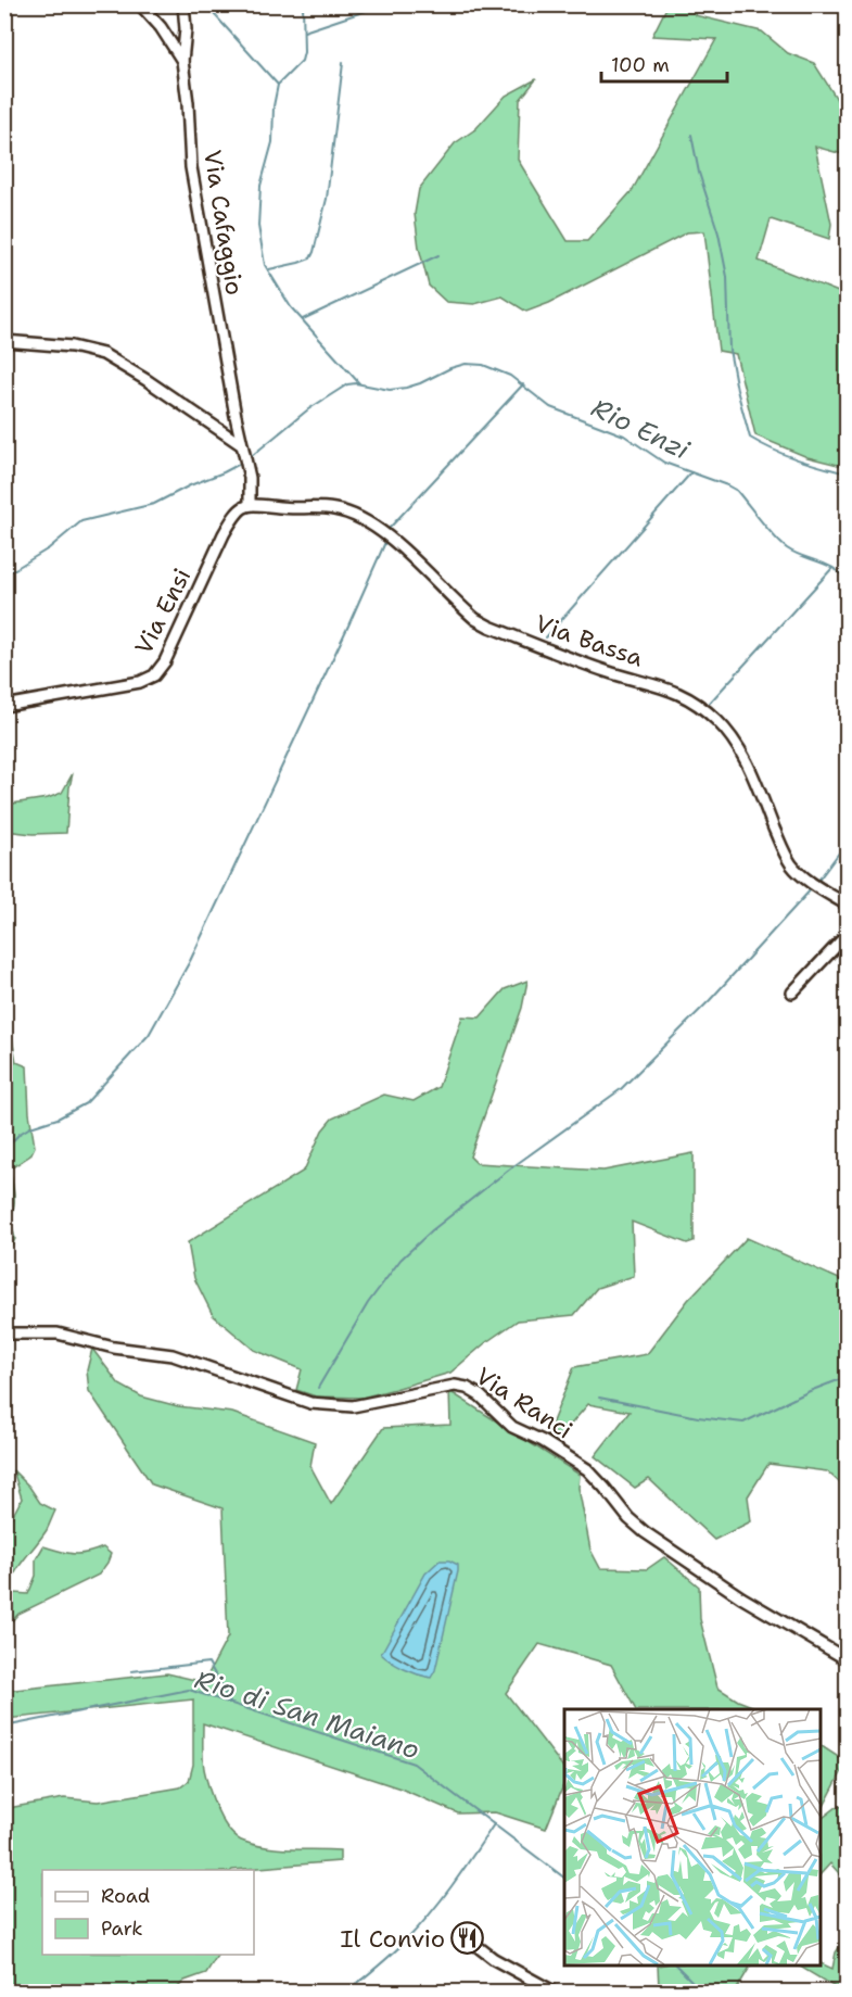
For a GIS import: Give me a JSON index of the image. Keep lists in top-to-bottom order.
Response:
{
  "streets": {
    "street": [
      "Via Cafaggio",
      "Via Ensi",
      "Via Bassa",
      "Via Ranci"
    ]
  },
  "crossings": [
    ["Via Cafaggio", "Via Ensi"],
    ["Via Cafaggio", "Via Bassa"],
    ["Via Ensi", "Via Bassa"]
  ],
  "water": ["Rio Enzi", "Rio di San Maiano"],
  "places": {
    "restaurant": ["Il Convio"]
  },
  "legend": ["Road", "Park"],
  "scale_bar": "100 m"
}
